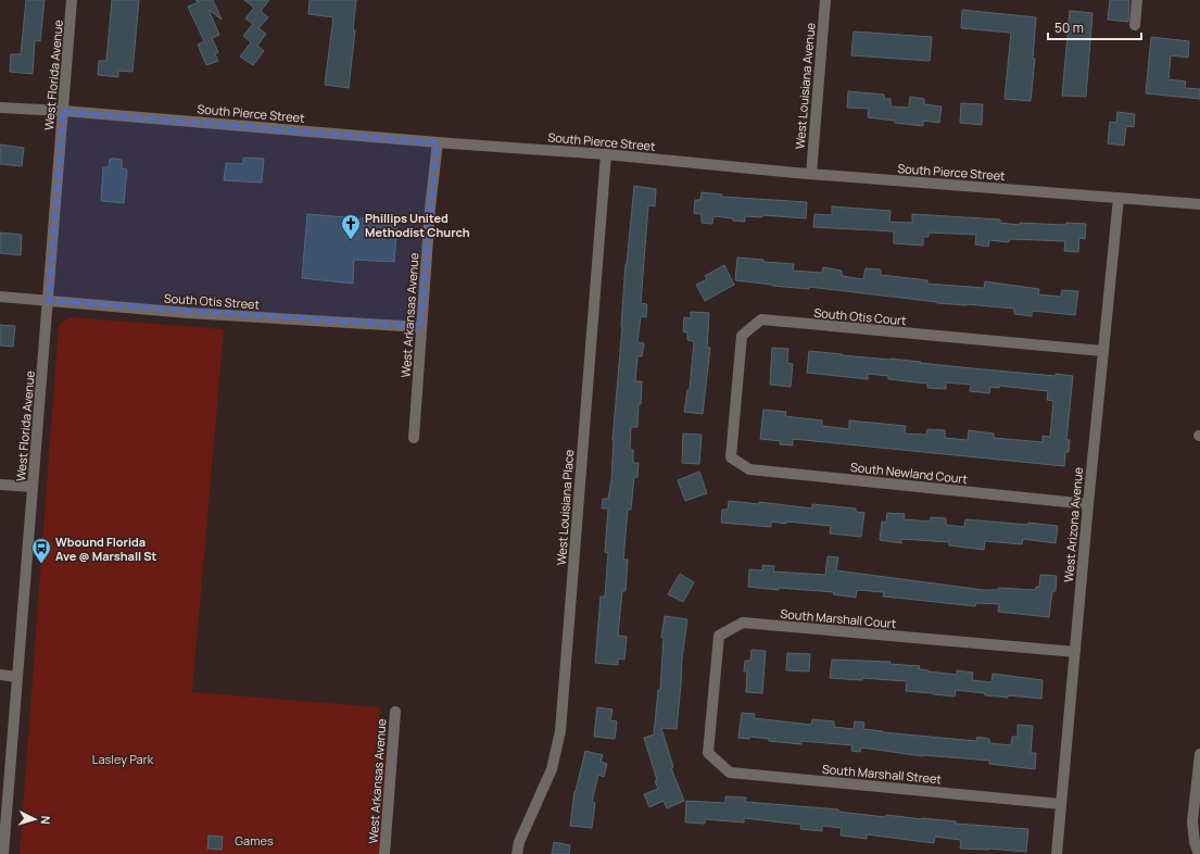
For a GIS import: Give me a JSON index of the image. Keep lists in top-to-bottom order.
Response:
{
  "streets": {
    "street": [
      "West Florida Avenue",
      "West Louisiana Avenue",
      "South Pierce Street",
      "South Otis Street",
      "West Arkansas Avenue",
      "South Otis Court",
      "South Newland Court",
      "West Louisiana Place",
      "West Arizona Avenue",
      "South Marshall Court",
      "South Marshall Street"
    ]
  },
  "crossings": [
    ["West Florida Avenue", "South Pierce Street"],
    ["West Florida Avenue", "South Otis Street"],
    ["West Louisiana Avenue", "South Pierce Street"],
    ["South Pierce Street", "West Arkansas Avenue"],
    ["South Pierce Street", "West Louisiana Place"],
    ["South Pierce Street", "West Arizona Avenue"],
    ["South Otis Street", "West Arkansas Avenue"],
    ["South Otis Court", "South Newland Court"],
    ["South Otis Court", "West Arizona Avenue"],
    ["South Newland Court", "West Arizona Avenue"],
    ["West Arizona Avenue", "South Marshall Court"],
    ["West Arizona Avenue", "South Marshall Street"],
    ["South Marshall Court", "South Marshall Street"]
  ],
  "parks": ["Lasley Park", "Games"],
  "places": {
    "church": ["Phillips United Methodist Church"],
    "bus stop": ["Wbound Florida Ave @ Marshall St"]
  },
  "scale_bar": "50 m",
  "north": "right"
}
